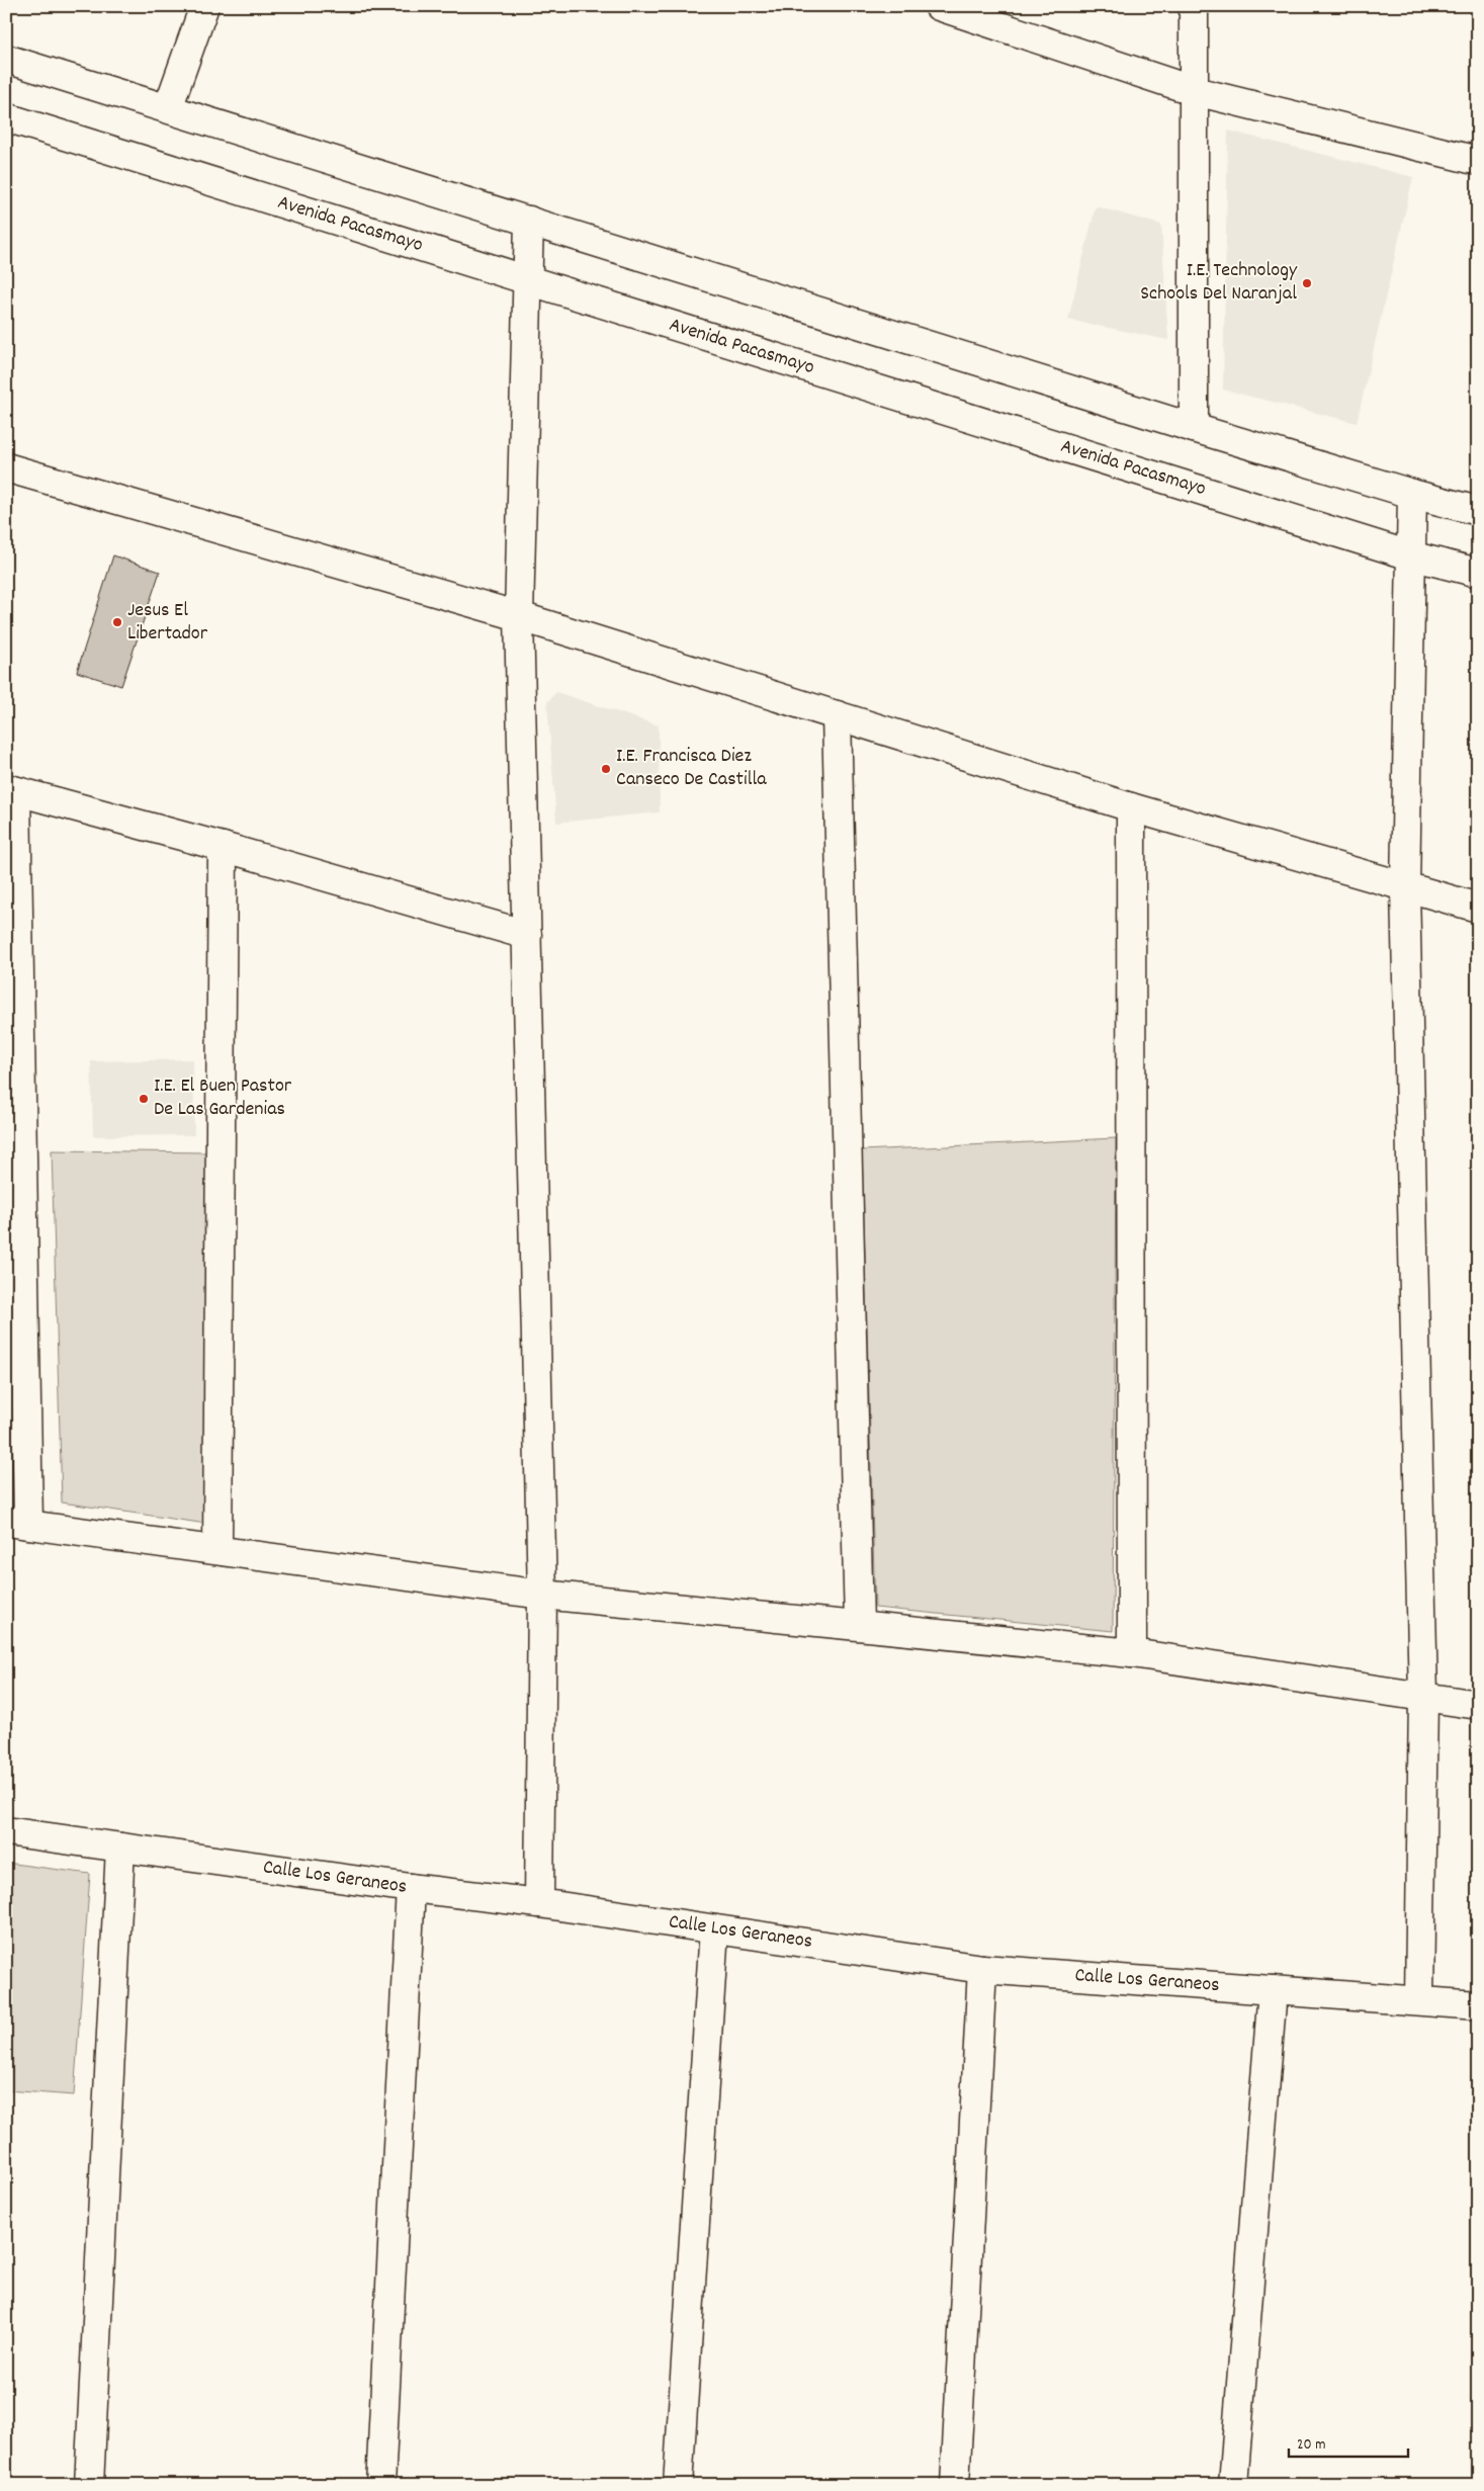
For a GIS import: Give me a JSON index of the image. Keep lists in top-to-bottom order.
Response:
{
  "streets": {
    "street": ["Avenida Pacasmayo", "Calle Los Geraneos"]
  },
  "places": [
    "I.E. Technology Schools Del Naranjal",
    "Jesus El Libertador",
    "I.E. Francisca Diez Canseco De Castilla",
    "I.E. El Buen Pastor De Las Gardenias"
  ],
  "scale_bar": "20 m"
}
